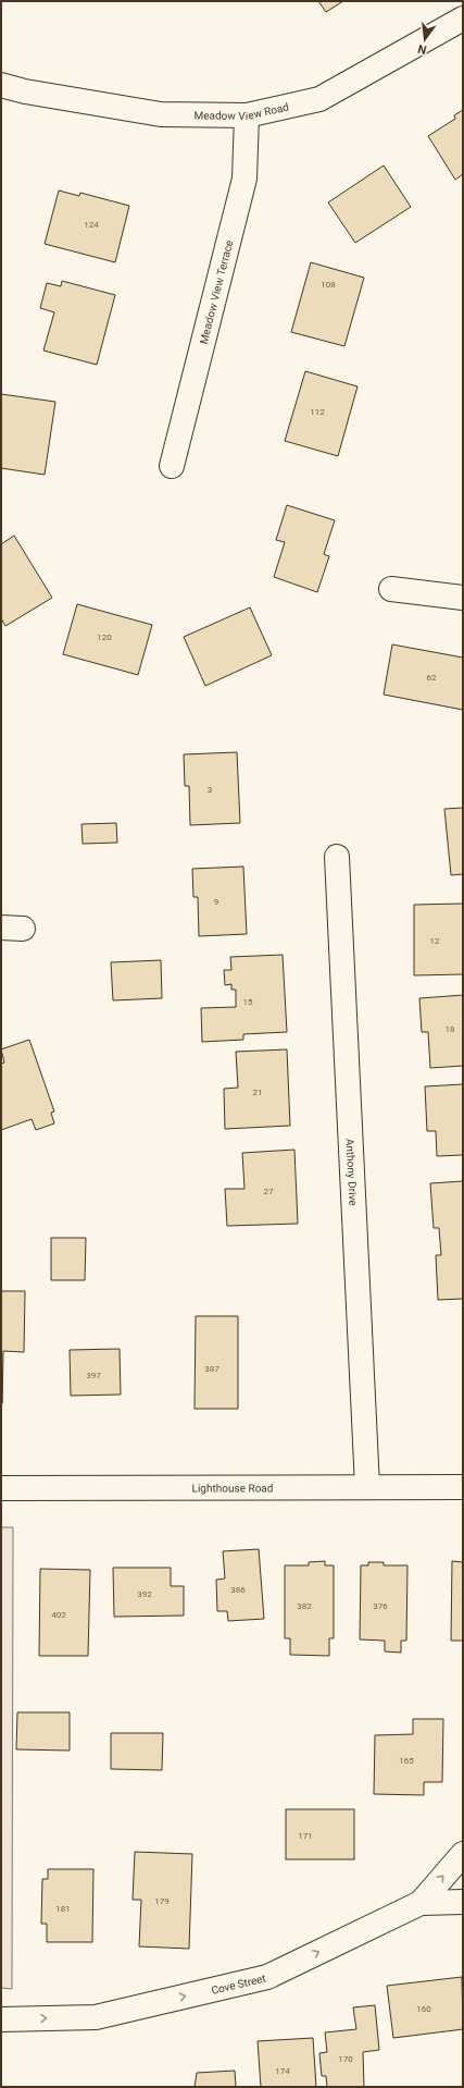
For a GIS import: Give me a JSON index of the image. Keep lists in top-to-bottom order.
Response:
{
  "streets": {
    "street": [
      "Meadow View Road",
      "Meadow View Terrace",
      "Anthony Drive",
      "Lighthouse Road",
      "Cove Street"
    ]
  },
  "crossings": [
    ["Meadow View Road", "Meadow View Terrace"],
    ["Anthony Drive", "Lighthouse Road"]
  ],
  "one_way": ["Cove Street"],
  "house_numbers": [
    "124",
    "108",
    "112",
    "120",
    "62",
    "3",
    "9",
    "12",
    "15",
    "18",
    "21",
    "27",
    "387",
    "397",
    "386",
    "392",
    "382",
    "376",
    "402",
    "165",
    "171",
    "179",
    "181",
    "160",
    "170",
    "174"
  ],
  "north": "bottom"
}
